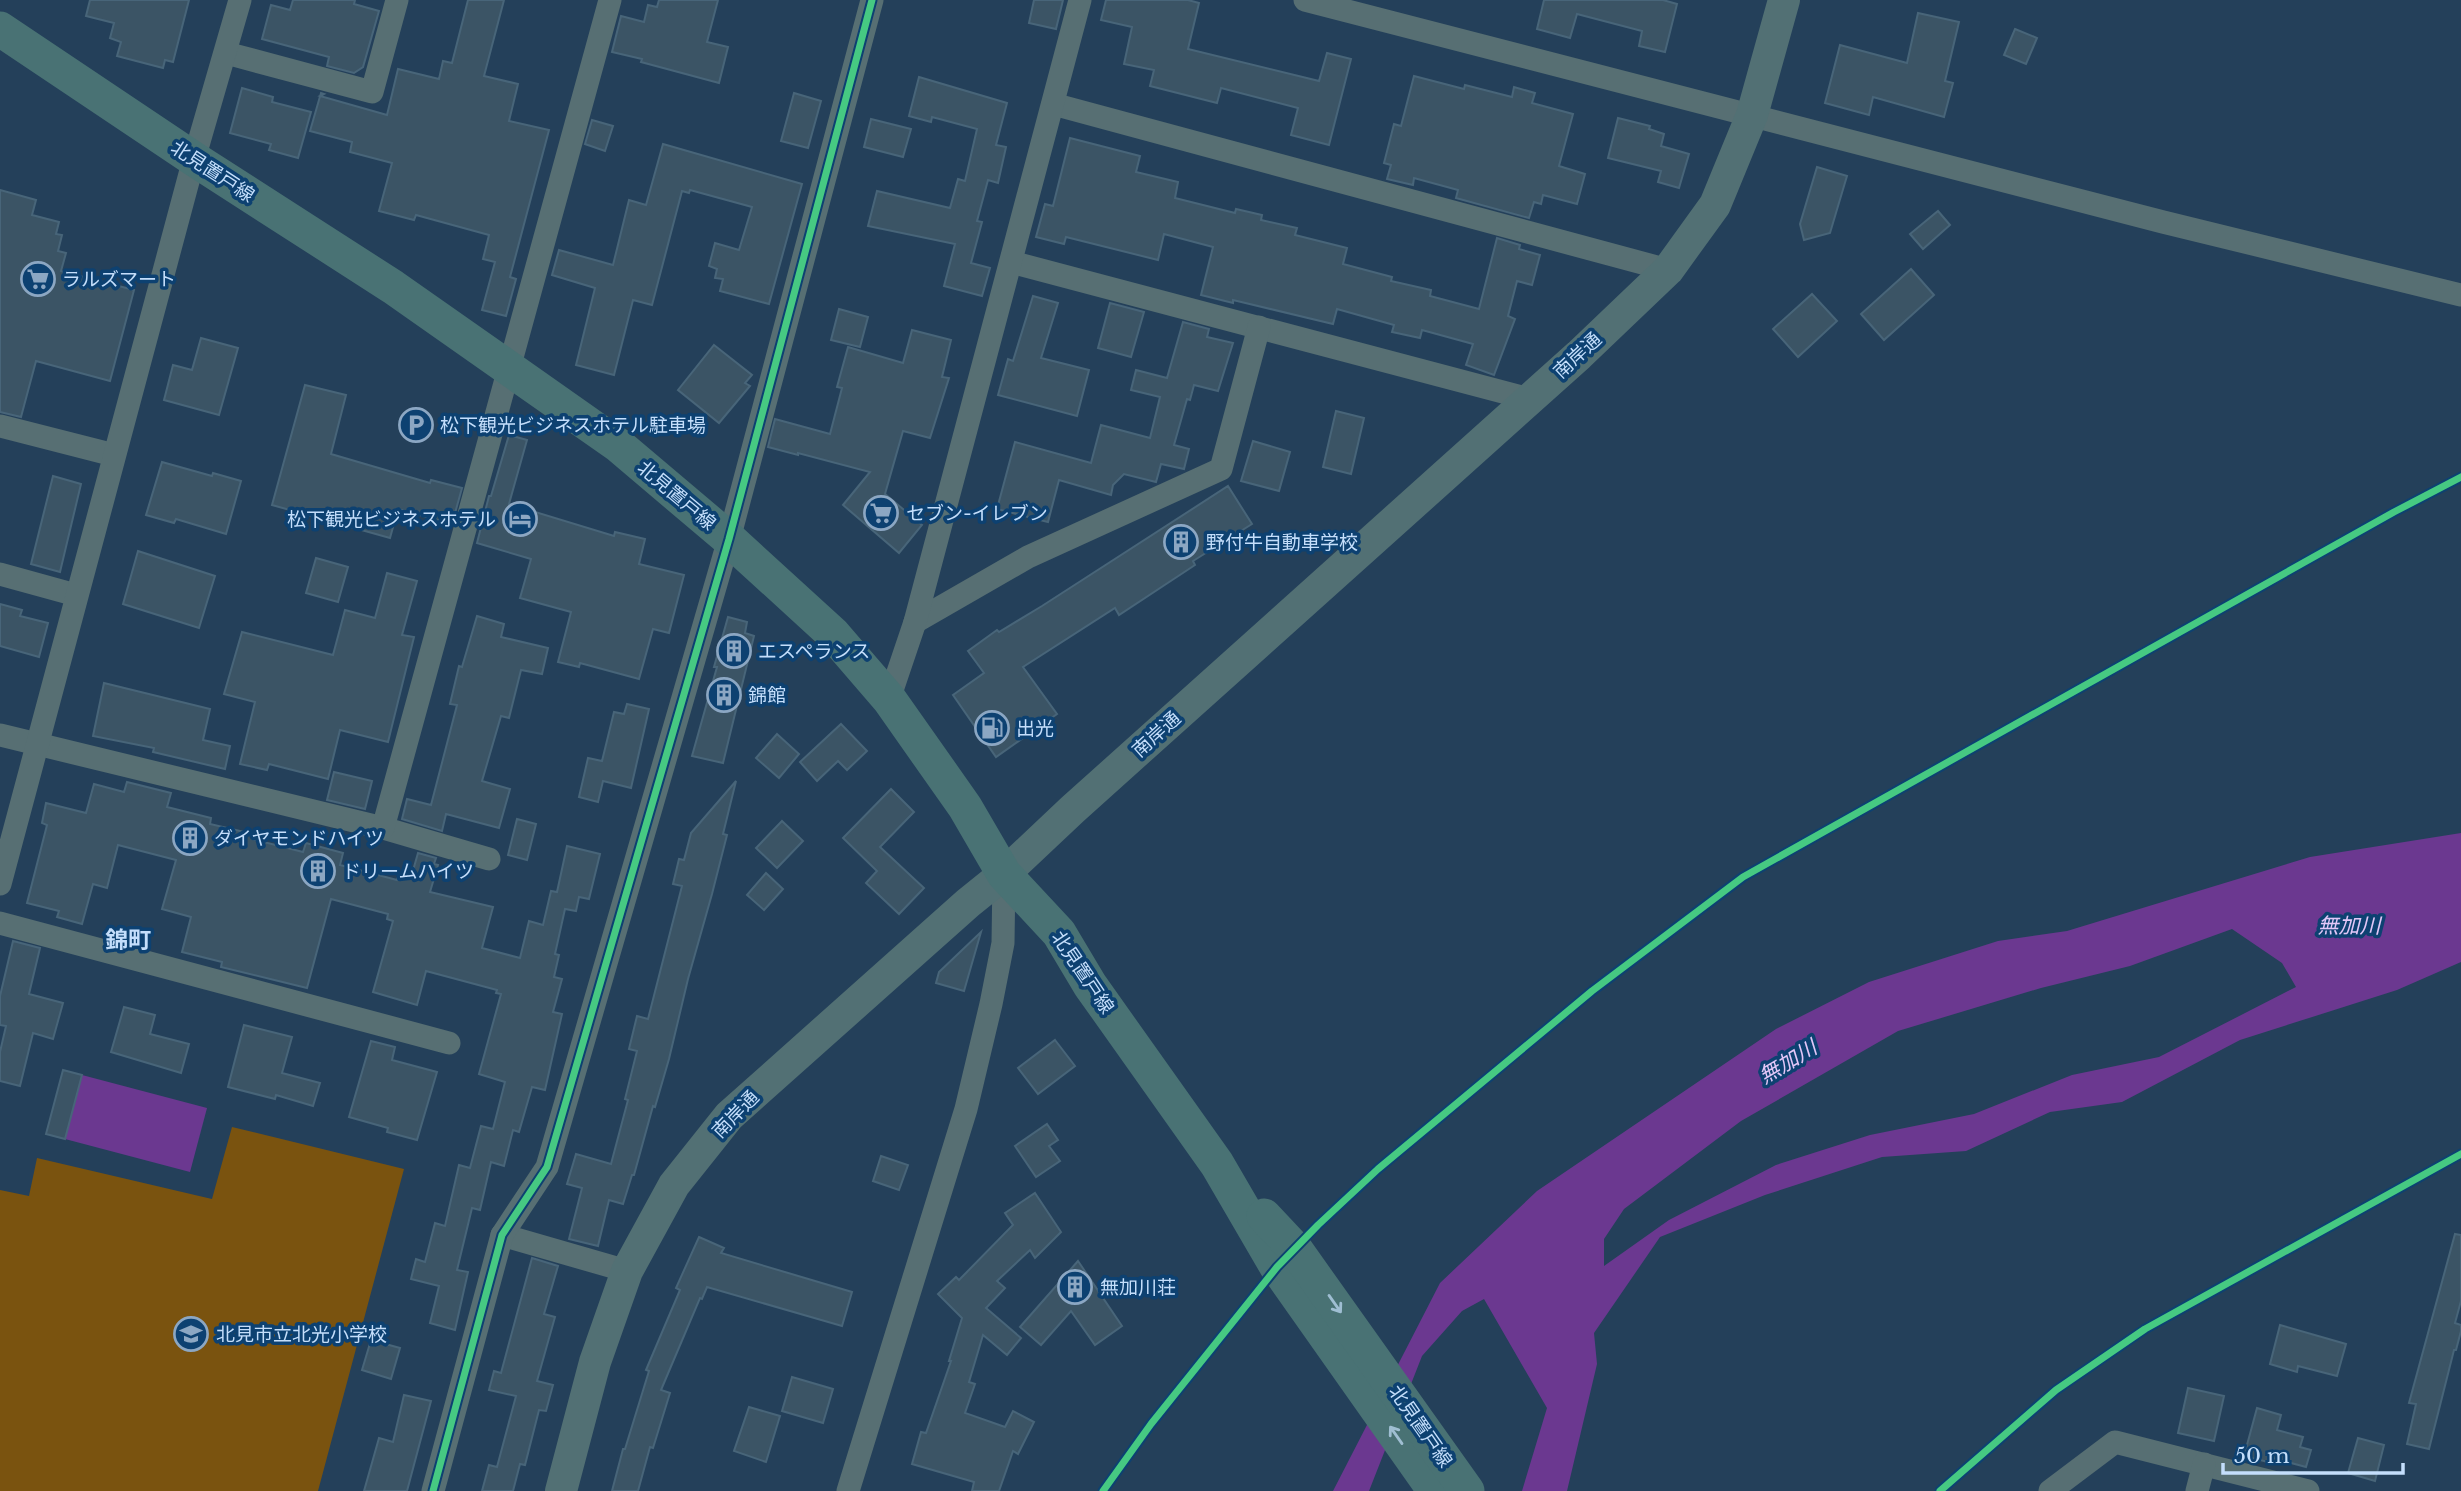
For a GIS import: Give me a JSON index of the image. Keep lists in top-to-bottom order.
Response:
{
  "streets": {
    "main road": ["北見置戸線", "南岸通"]
  },
  "crossings": [
    ["北見置戸線", "南岸通"]
  ],
  "districts": ["錦町"],
  "water": ["無加川"],
  "places": {
    "supermarket": ["ラルズマート", "セブン-イレブン"],
    "parking": ["松下観光ビジネスホテル駐車場"],
    "hotel": ["松下観光ビジネスホテル"],
    "building": [
      "野付牛自動車学校",
      "エスペランス",
      "錦館",
      "ダイヤモンドハイツ",
      "ドリームハイツ",
      "無加川荘"
    ],
    "fuel station": ["出光"],
    "school or university": ["北見市立北光小学校"]
  },
  "scale_bar": "50 m"
}
